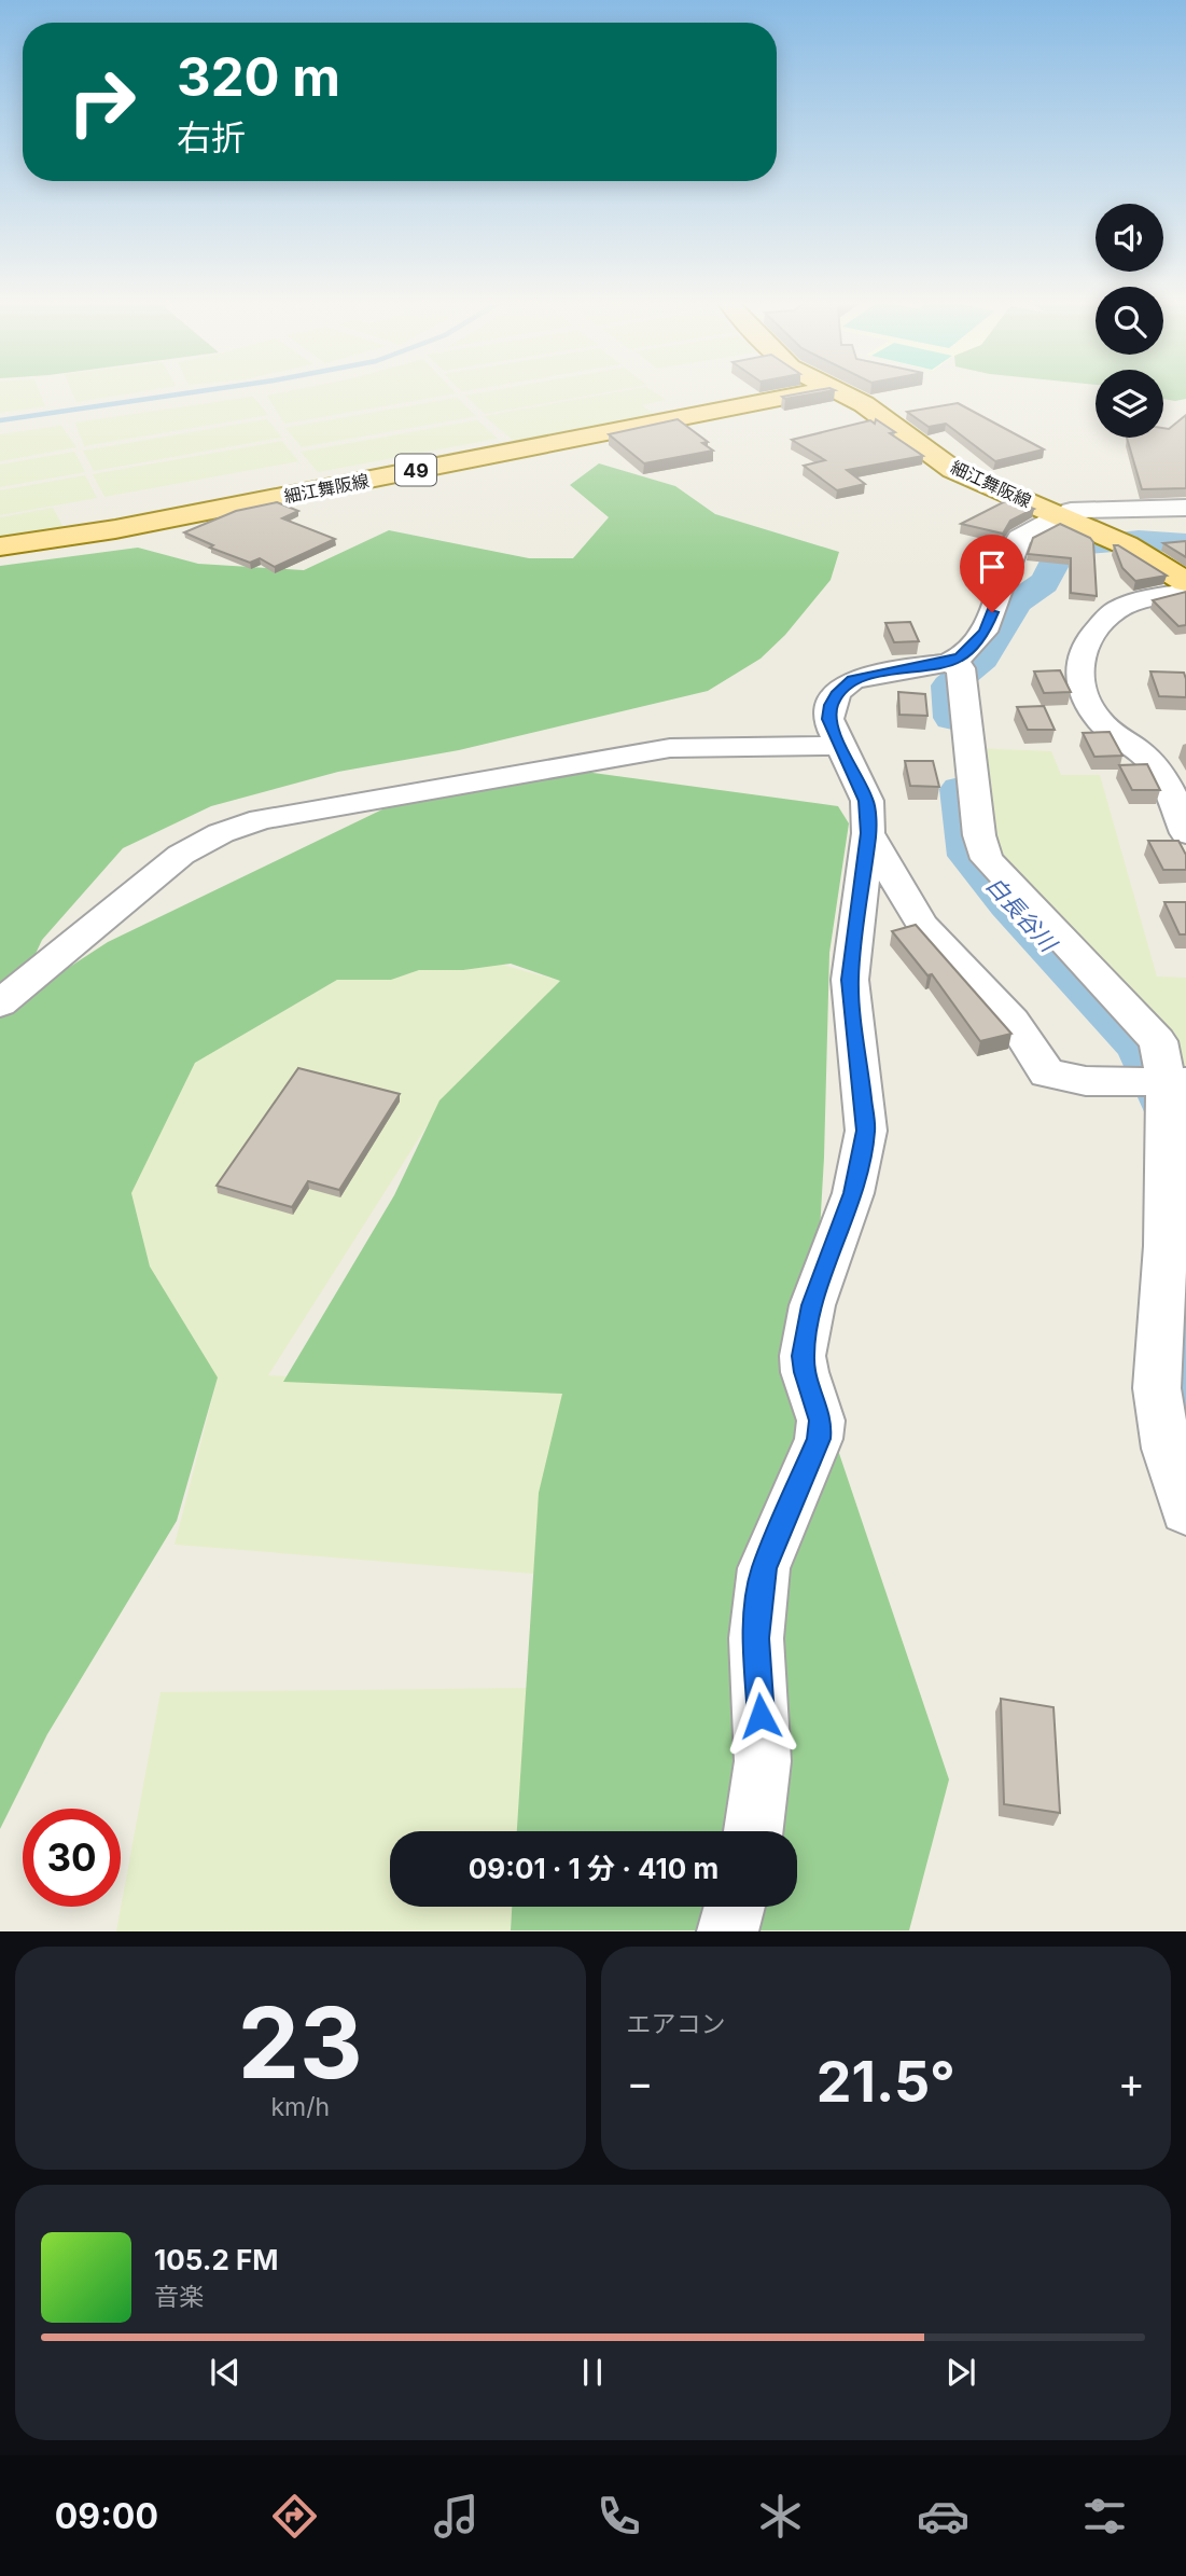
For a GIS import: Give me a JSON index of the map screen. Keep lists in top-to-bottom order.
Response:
{
  "streets": {
    "main road": ["49", "細江舞阪線"]
  },
  "water": ["白長谷川"],
  "page": {
    "turn": ["320 m", "右折"],
    "limit": "30",
    "trip": "09:01 · 1 分 · 410 m",
    "tile": [
      ["23", "km/h"],
      "エアコン"
    ],
    "heat": ["−", "21.5°", "+"],
    "song": ["105.2 FM", "音楽"],
    "tabs": "09:00"
  }
}
